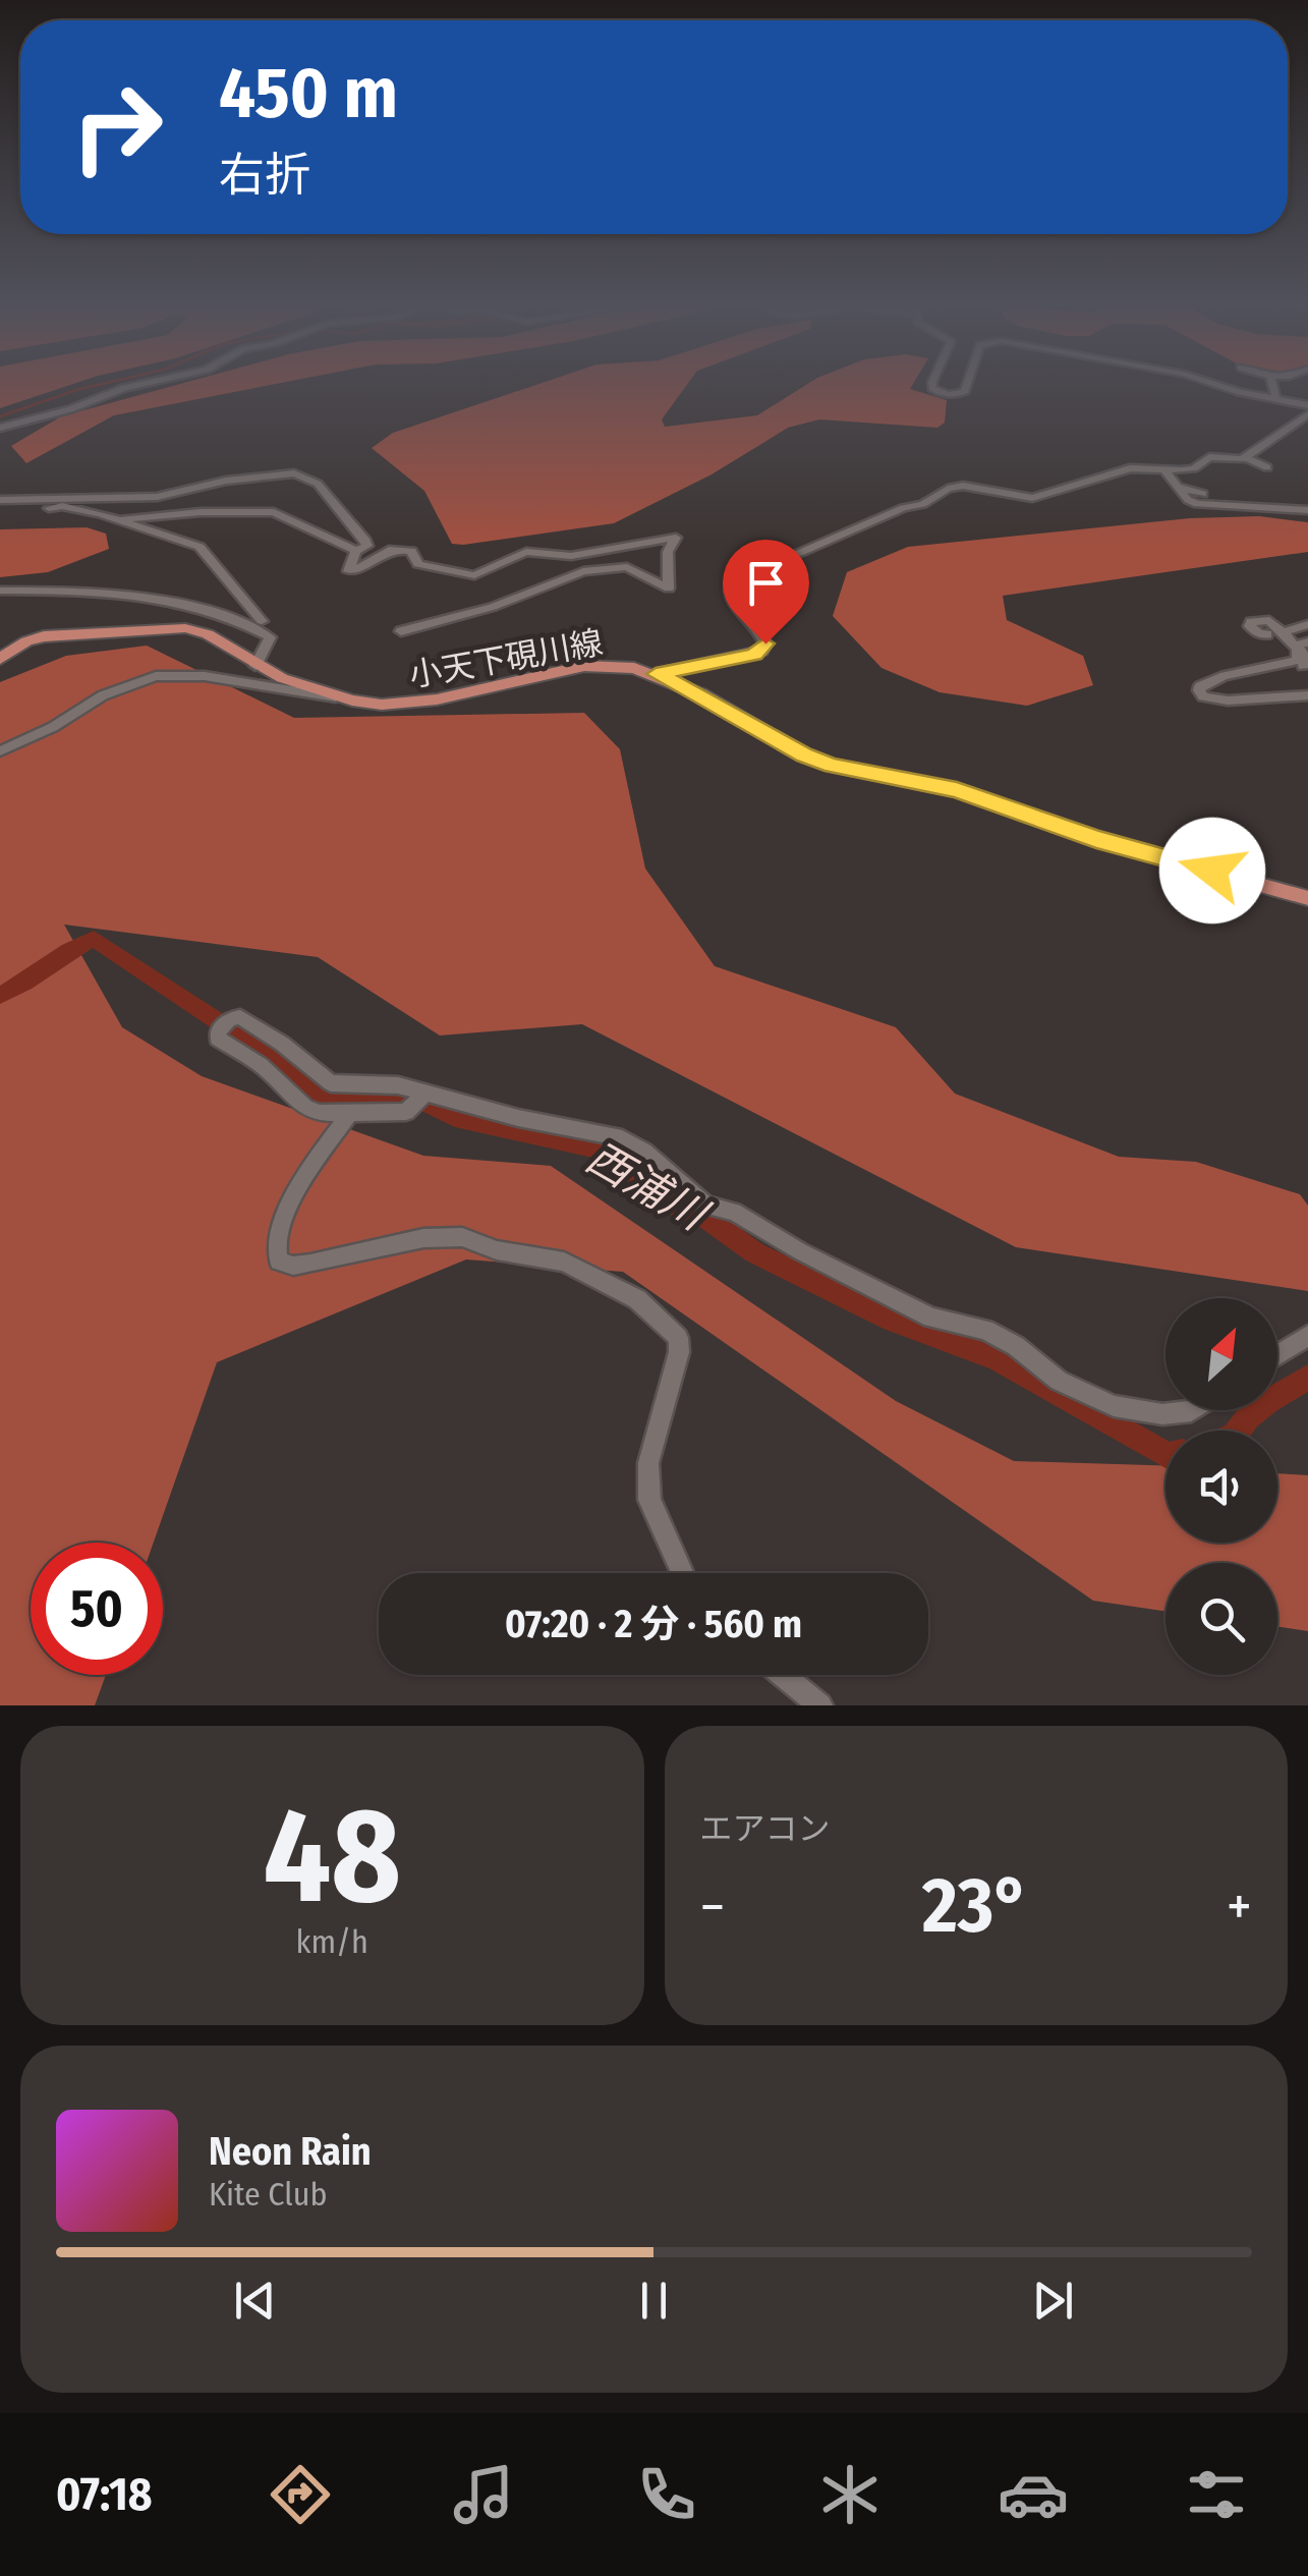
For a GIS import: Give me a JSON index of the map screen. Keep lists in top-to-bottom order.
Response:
{
  "streets": {
    "main road": ["小天下硯川線"]
  },
  "water": ["西浦川"],
  "north": "top right",
  "page": {
    "turn": ["450 m", "右折"],
    "limit": "50",
    "trip": "07:20 · 2 分 · 560 m",
    "tile": [
      ["48", "km/h"],
      "エアコン"
    ],
    "heat": ["−", "23°", "+"],
    "song": ["Neon Rain", "Kite Club"],
    "tabs": "07:18"
  }
}
